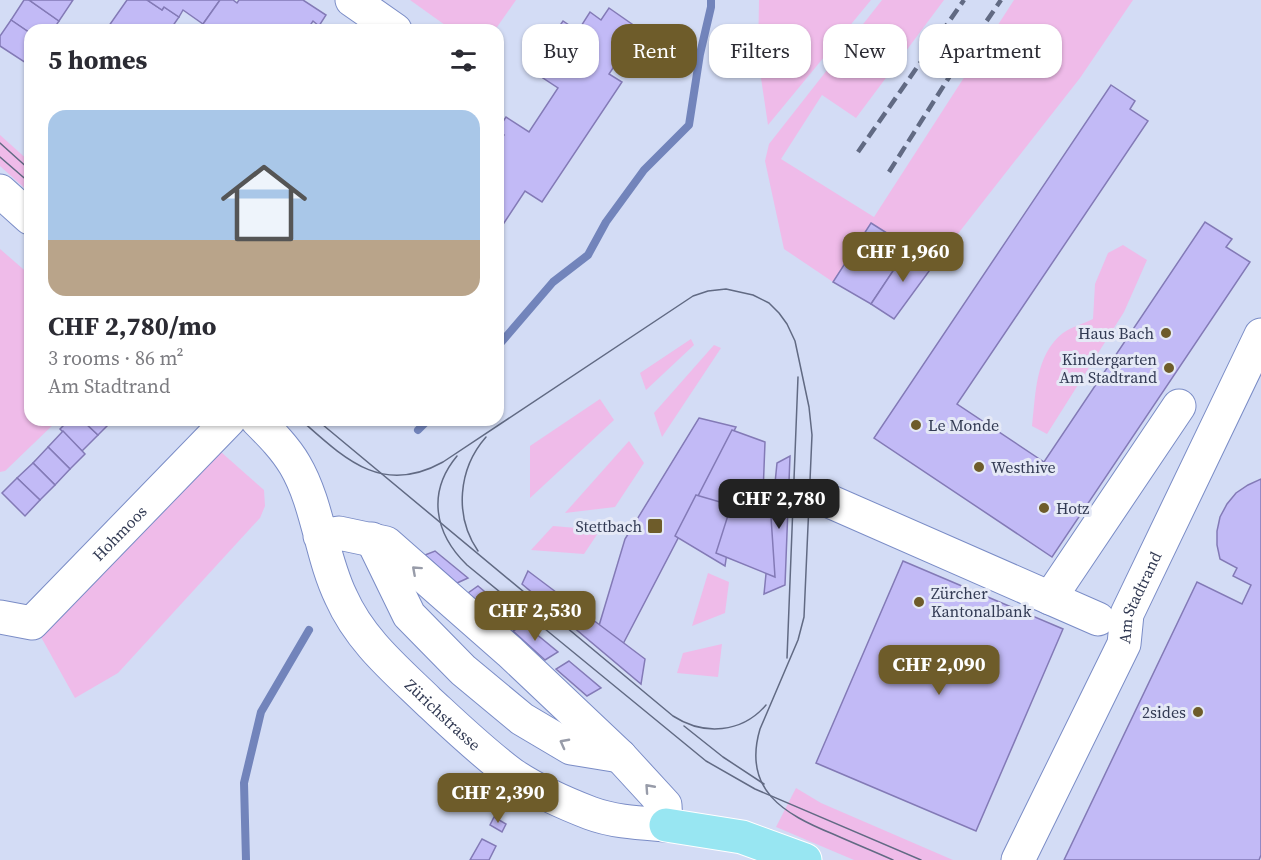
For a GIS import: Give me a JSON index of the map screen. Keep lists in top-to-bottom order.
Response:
{
  "streets": {
    "main road": ["Zürichstrasse"],
    "street": ["Hohmoos", "Am Stadtrand"]
  },
  "places": {
    "other": [
      "Haus Bach",
      "Kindergarten Am Stadtrand",
      "Le Monde",
      "Westhive",
      "Hotz",
      "Zürcher Kantonalbank",
      "2sides"
    ],
    "transit": ["Stettbach"]
  },
  "page": {
    "chip": [
      "Buy",
      "Rent",
      "Filters",
      "New",
      "Apartment"
    ],
    "heading": "5 homes",
    "list": [
      {
        "name": "CHF 2,780/mo",
        "note": "3 rooms · 86 m² · Am Stadtrand"
      }
    ],
    "price": [
      "CHF 1,960",
      "CHF 2,780",
      "CHF 2,530",
      "CHF 2,090",
      "CHF 2,390"
    ]
  }
}
